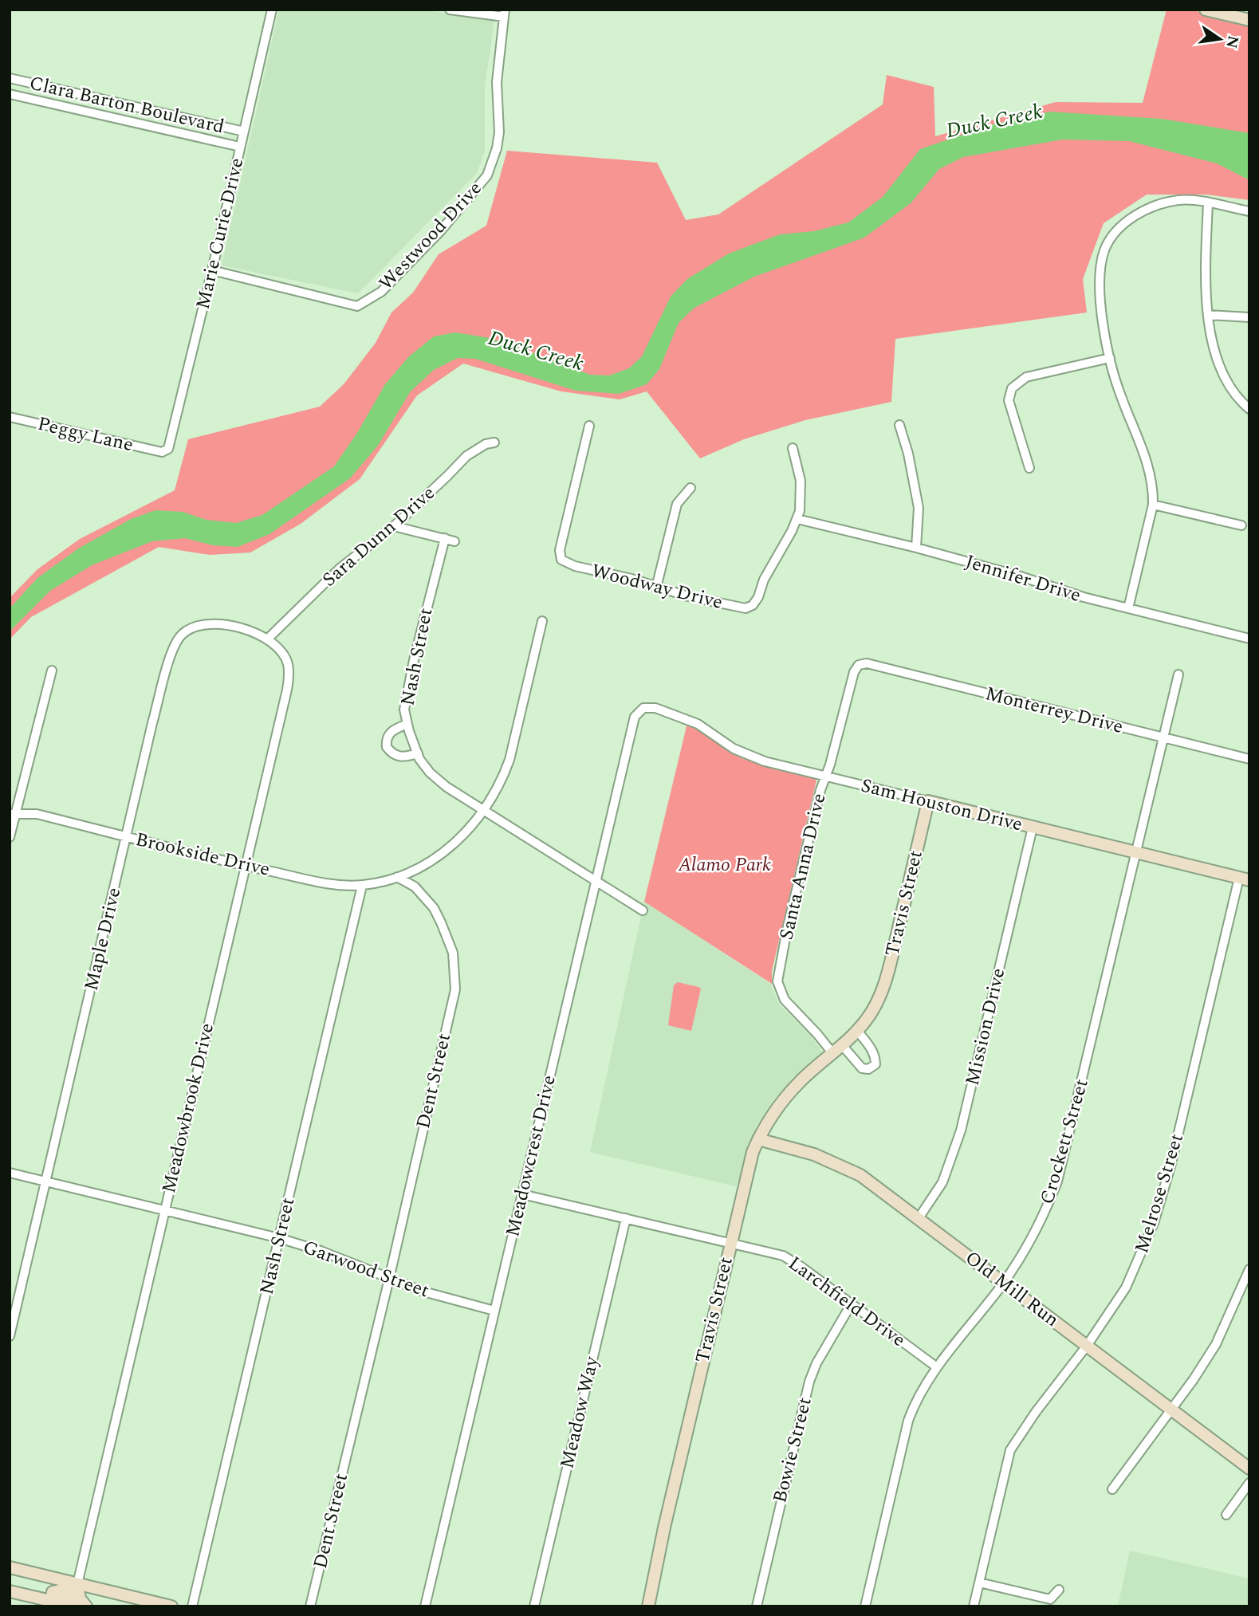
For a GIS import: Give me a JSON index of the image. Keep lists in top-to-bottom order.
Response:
{
  "streets": {
    "street": [
      "Clara Barton Boulevard",
      "Marie Curie Drive",
      "Westwood Drive",
      "Peggy Lane",
      "Sara Dunn Drive",
      "Jennifer Drive",
      "Woodway Drive",
      "Nash Street",
      "Monterrey Drive",
      "Sam Houston Drive",
      "Brookside Drive",
      "Santa Anna Drive",
      "Travis Street",
      "Maple Drive",
      "Mission Drive",
      "Dent Street",
      "Meadowbrook Drive",
      "Crockett Street",
      "Meadowcrest Drive",
      "Melrose Street",
      "Garwood Street",
      "Old Mill Run",
      "Larchfield Drive",
      "Meadow Way",
      "Bowie Street"
    ]
  },
  "crossings": [
    ["Clara Barton Boulevard", "Marie Curie Drive"],
    ["Marie Curie Drive", "Westwood Drive"],
    ["Marie Curie Drive", "Peggy Lane"],
    ["Sara Dunn Drive", "Maple Drive"],
    ["Sara Dunn Drive", "Meadowbrook Drive"],
    ["Jennifer Drive", "Woodway Drive"],
    ["Nash Street", "Brookside Drive"],
    ["Nash Street", "Garwood Street"],
    ["Monterrey Drive", "Santa Anna Drive"],
    ["Monterrey Drive", "Crockett Street"],
    ["Sam Houston Drive", "Santa Anna Drive"],
    ["Sam Houston Drive", "Travis Street"],
    ["Sam Houston Drive", "Mission Drive"],
    ["Sam Houston Drive", "Crockett Street"],
    ["Sam Houston Drive", "Meadowcrest Drive"],
    ["Sam Houston Drive", "Melrose Street"],
    ["Brookside Drive", "Maple Drive"],
    ["Brookside Drive", "Dent Street"],
    ["Brookside Drive", "Meadowbrook Drive"],
    ["Santa Anna Drive", "Travis Street"],
    ["Travis Street", "Old Mill Run"],
    ["Travis Street", "Larchfield Drive"],
    ["Maple Drive", "Meadowbrook Drive"],
    ["Maple Drive", "Garwood Street"],
    ["Mission Drive", "Old Mill Run"],
    ["Dent Street", "Garwood Street"],
    ["Meadowbrook Drive", "Garwood Street"],
    ["Crockett Street", "Old Mill Run"],
    ["Crockett Street", "Larchfield Drive"],
    ["Meadowcrest Drive", "Garwood Street"],
    ["Meadowcrest Drive", "Larchfield Drive"],
    ["Melrose Street", "Old Mill Run"],
    ["Larchfield Drive", "Meadow Way"],
    ["Larchfield Drive", "Bowie Street"]
  ],
  "water": ["Duck Creek"],
  "parks": ["Alamo Park"],
  "north": "right"
}
